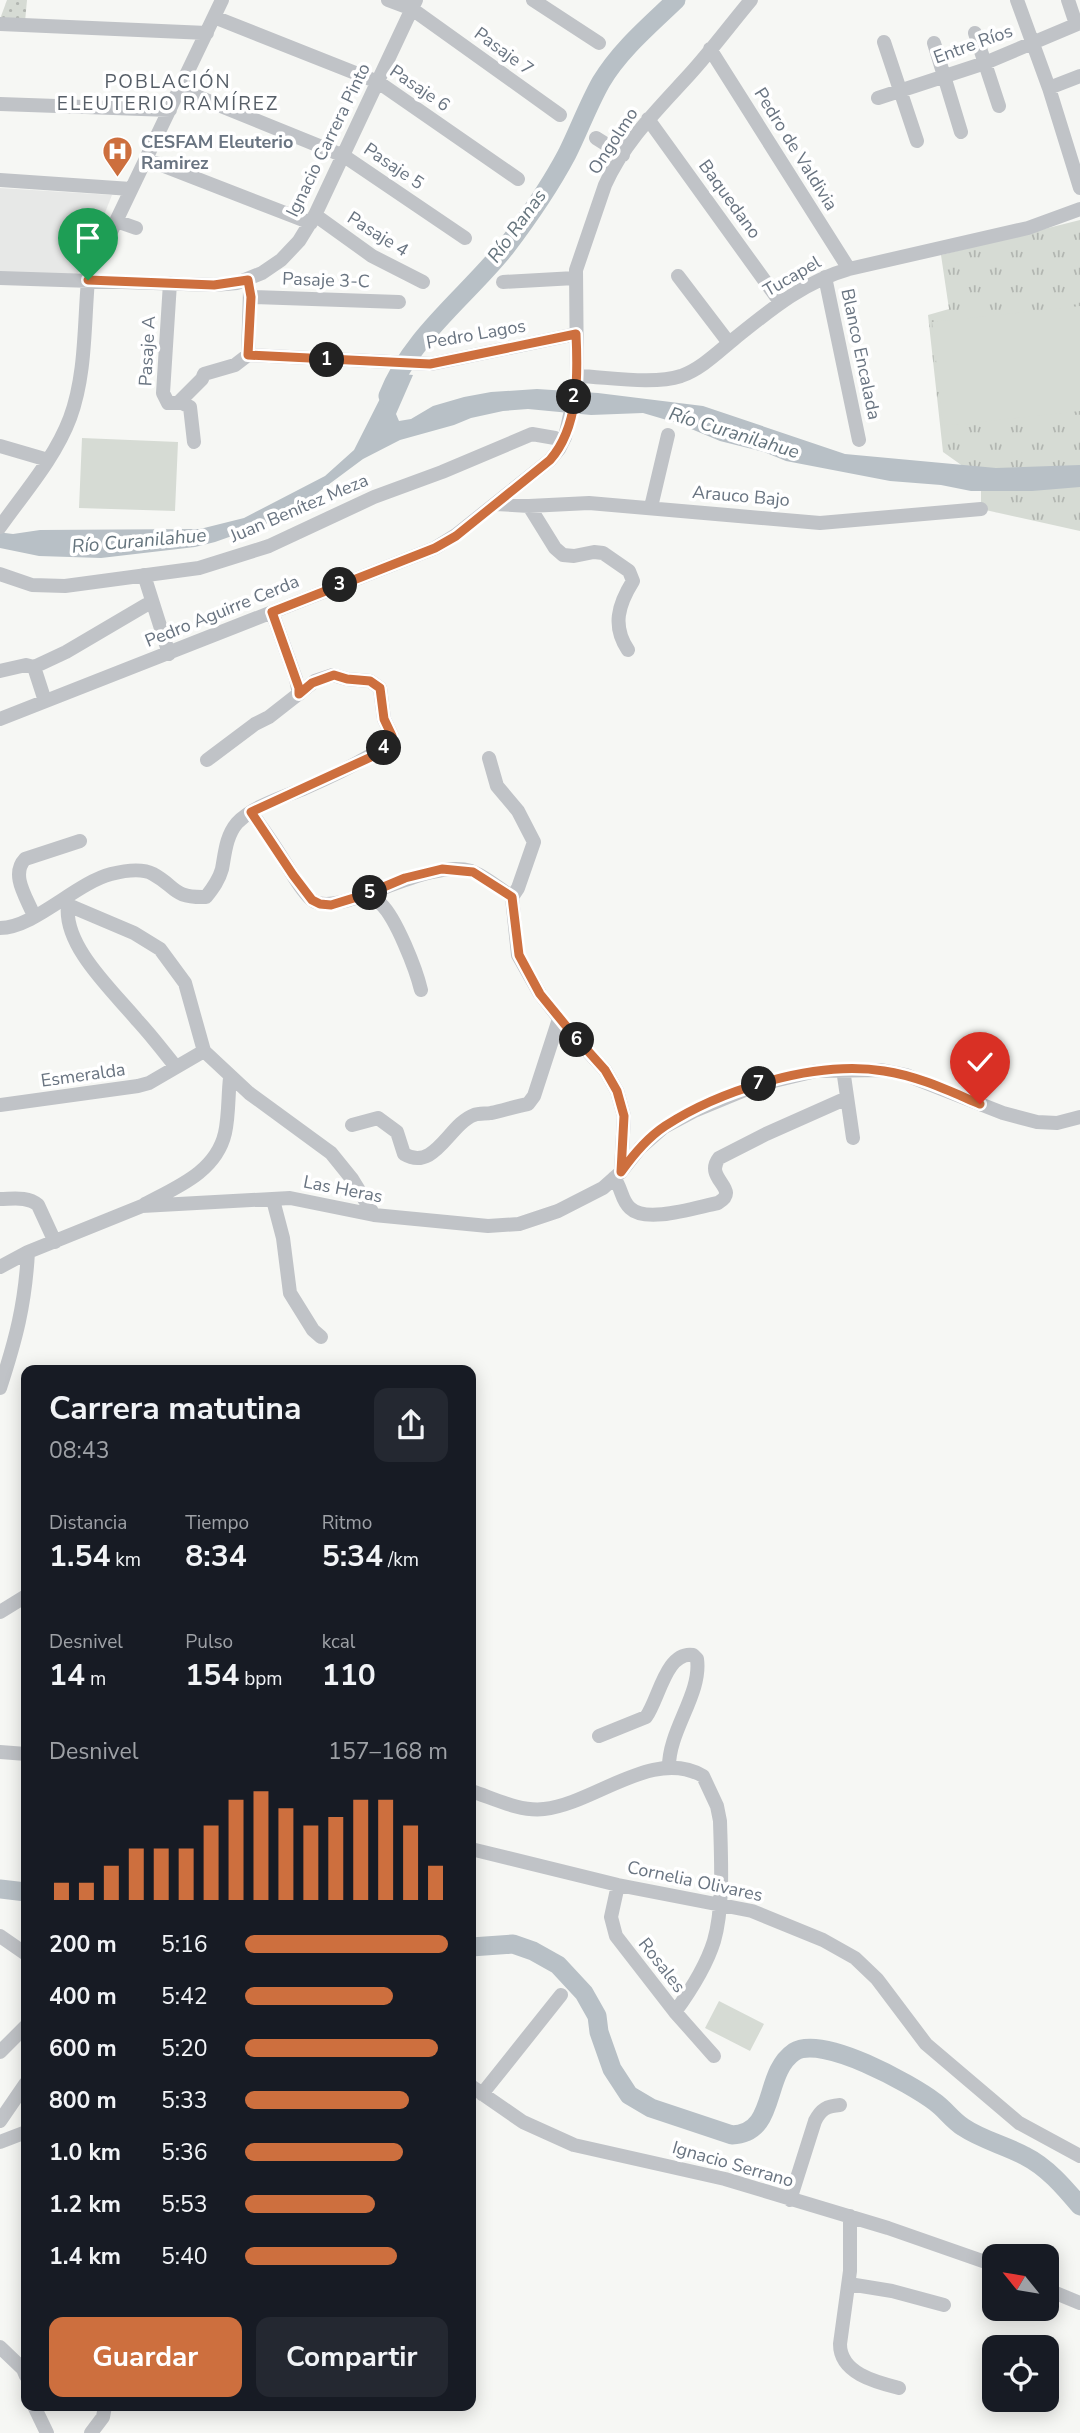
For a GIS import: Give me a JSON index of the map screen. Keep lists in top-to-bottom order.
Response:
{
  "streets": {
    "street": [
      "Entre Ríos",
      "Pasaje 7",
      "Pasaje 6",
      "Ignacio Carrera Pinto",
      "Ongolmo",
      "Pedro de Valdivia",
      "Pasaje 5",
      "Baquedano",
      "Pasaje 4",
      "Tucapel",
      "Pasaje 3-C",
      "Pedro Lagos",
      "Pasaje A",
      "Blanco Encalada",
      "Arauco Bajo",
      "Juan Benítez Meza",
      "Pedro Aguirre Cerda",
      "Esmeralda",
      "Las Heras",
      "Cornelia Olivares",
      "Rosales",
      "Ignacio Serrano"
    ]
  },
  "crossings": [
    ["Pasaje 7", "Ignacio Carrera Pinto"],
    ["Pasaje 6", "Ignacio Carrera Pinto"],
    ["Ignacio Carrera Pinto", "Pasaje 5"],
    ["Ignacio Carrera Pinto", "Pasaje 4"],
    ["Ignacio Carrera Pinto", "Pasaje A"],
    ["Ongolmo", "Pedro de Valdivia"],
    ["Ongolmo", "Baquedano"],
    ["Ongolmo", "Tucapel"],
    ["Ongolmo", "Pedro Lagos"],
    ["Ongolmo", "Pedro Aguirre Cerda"],
    ["Pedro de Valdivia", "Tucapel"],
    ["Baquedano", "Tucapel"],
    ["Tucapel", "Blanco Encalada"],
    ["Tucapel", "Pedro Aguirre Cerda"],
    ["Arauco Bajo", "Pedro Aguirre Cerda"],
    ["Juan Benítez Meza", "Pedro Aguirre Cerda"],
    ["Cornelia Olivares", "Rosales"]
  ],
  "districts": ["POBLACIÓN ELEUTERIO RAMÍREZ"],
  "water": ["Río Ranas", "Río Curanilahue"],
  "places": {
    "hospital": ["CESFAM Eleuterio Ramirez"]
  },
  "north": "top left",
  "page": {
    "pins": [
      "1",
      "2",
      "3",
      "4",
      "5",
      "6",
      "7"
    ],
    "heading": ["Carrera matutina", "08:43"],
    "stats": [
      ["Distancia", "1.54 km"],
      ["Tiempo", "8:34"],
      ["Ritmo", "5:34 /km"],
      ["Desnivel", "14 m"],
      ["Pulso", "154 bpm"],
      ["kcal", "110"]
    ],
    "chart": ["Desnivel", "157–168 m"],
    "list": [
      {
        "name": "200 m",
        "note": "5:16"
      },
      {
        "name": "400 m",
        "note": "5:42"
      },
      {
        "name": "600 m",
        "note": "5:20"
      },
      {
        "name": "800 m",
        "note": "5:33"
      },
      {
        "name": "1.0 km",
        "note": "5:36"
      },
      {
        "name": "1.2 km",
        "note": "5:53"
      },
      {
        "name": "1.4 km",
        "note": "5:40"
      }
    ],
    "buttons": ["Guardar", "Compartir"]
  }
}
